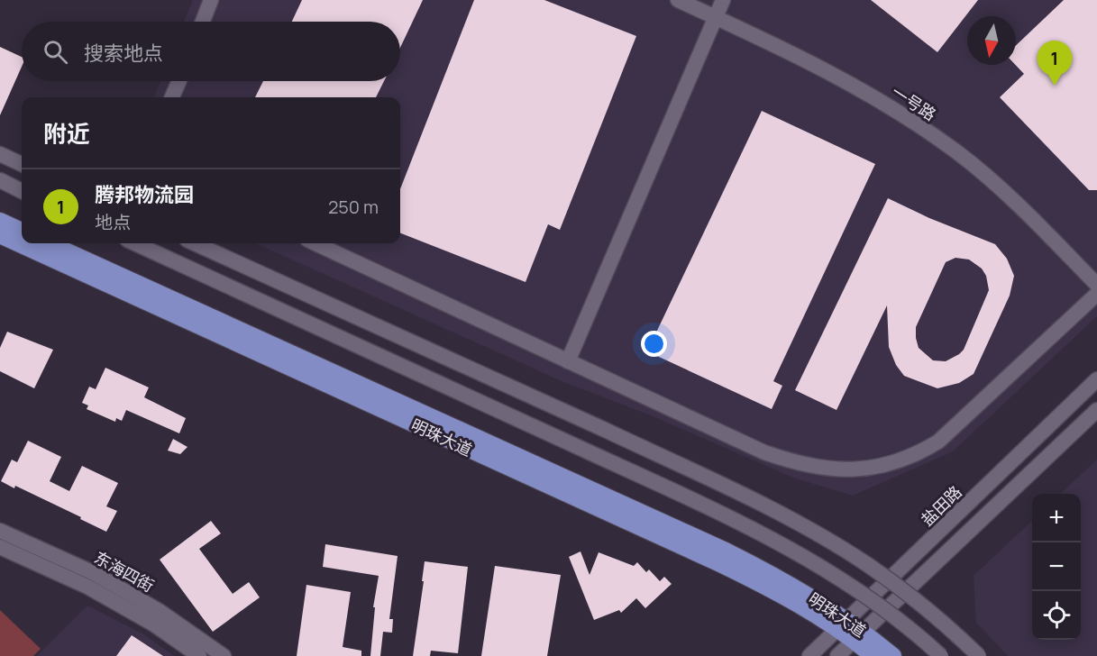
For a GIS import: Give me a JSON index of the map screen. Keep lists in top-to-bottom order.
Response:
{
  "streets": {
    "main road": ["明珠大道"],
    "street": ["一号路", "盐田路", "东海四街"]
  },
  "crossings": [
    ["明珠大道", "盐田路"]
  ],
  "north": "bottom",
  "page": {
    "search": "搜索地点",
    "pins": "1",
    "heading": "附近",
    "list": [
      {
        "mark": "1",
        "name": "腾邦物流园",
        "note": "地点",
        "value": "250 m"
      }
    ],
    "map_buttons": ["+", "−"]
  }
}
